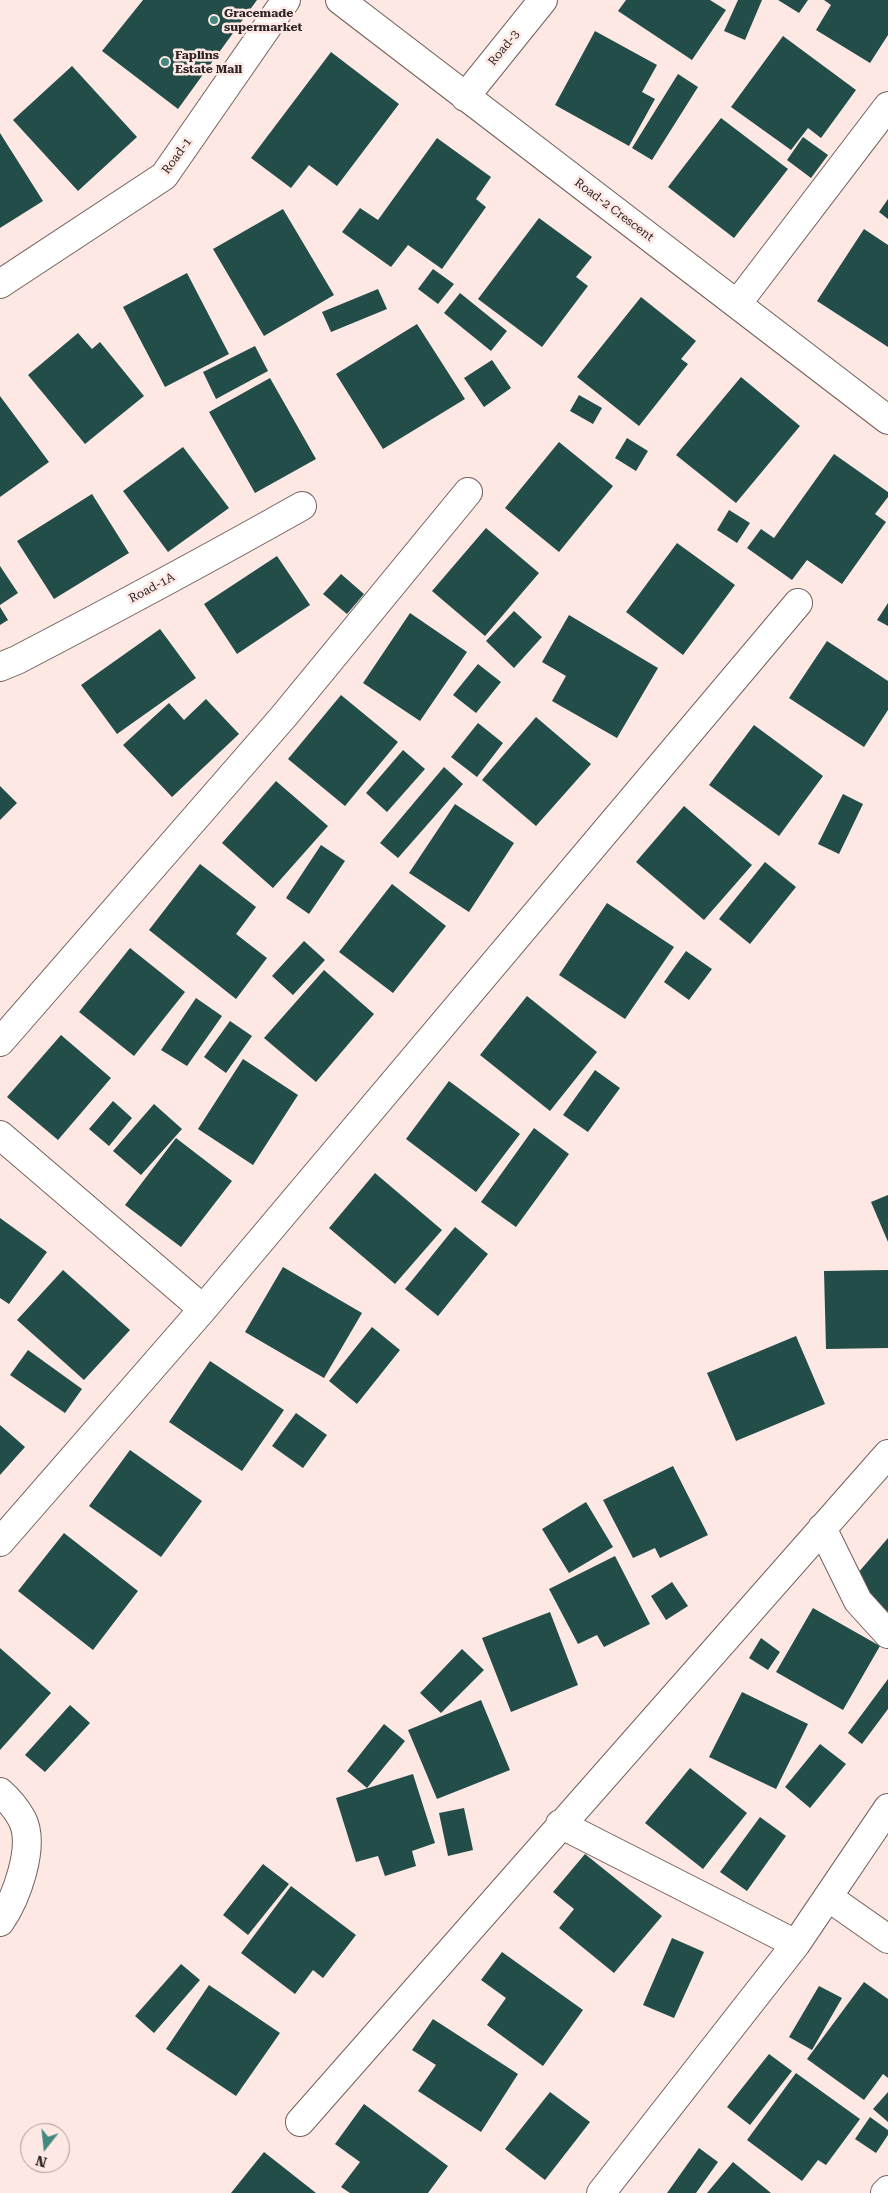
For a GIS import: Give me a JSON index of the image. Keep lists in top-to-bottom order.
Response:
{
  "streets": {
    "street": [
      "Road-3",
      "Road-1",
      "Road-2 Crescent",
      "Road-1A"
    ]
  },
  "crossings": [
    ["Road-3", "Road-2 Crescent"]
  ],
  "places": ["Gracemade supermarket", "Faplins Estate Mall"],
  "north": "bottom"
}
